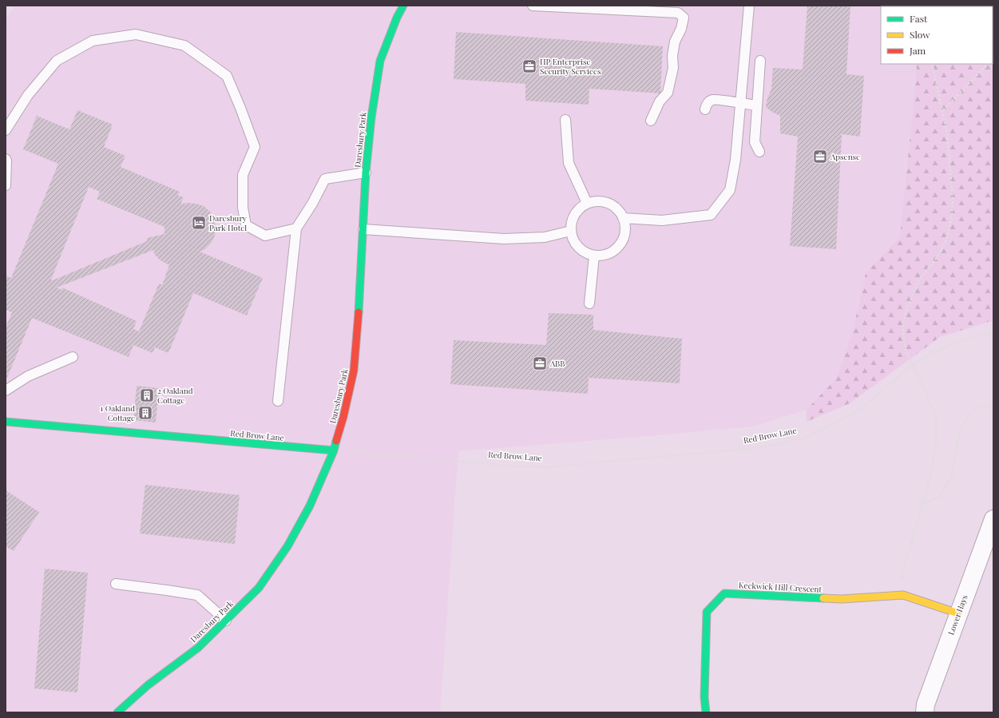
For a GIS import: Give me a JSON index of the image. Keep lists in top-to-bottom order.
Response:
{
  "streets": {
    "street": [
      "Daresbury Park",
      "Red Brow Lane",
      "Keckwick Hill Crescent",
      "Lower Hays"
    ]
  },
  "crossings": [
    ["Daresbury Park", "Red Brow Lane"],
    ["Keckwick Hill Crescent", "Lower Hays"]
  ],
  "places": {
    "office": ["HP Enterprise Security Services", "Apsense", "ABB"],
    "hotel": ["Daresbury Park Hotel"],
    "building": ["2 Oakland Cottage", "1 Oakland Cottage"]
  },
  "legend": ["Fast", "Slow", "Jam"]
}
